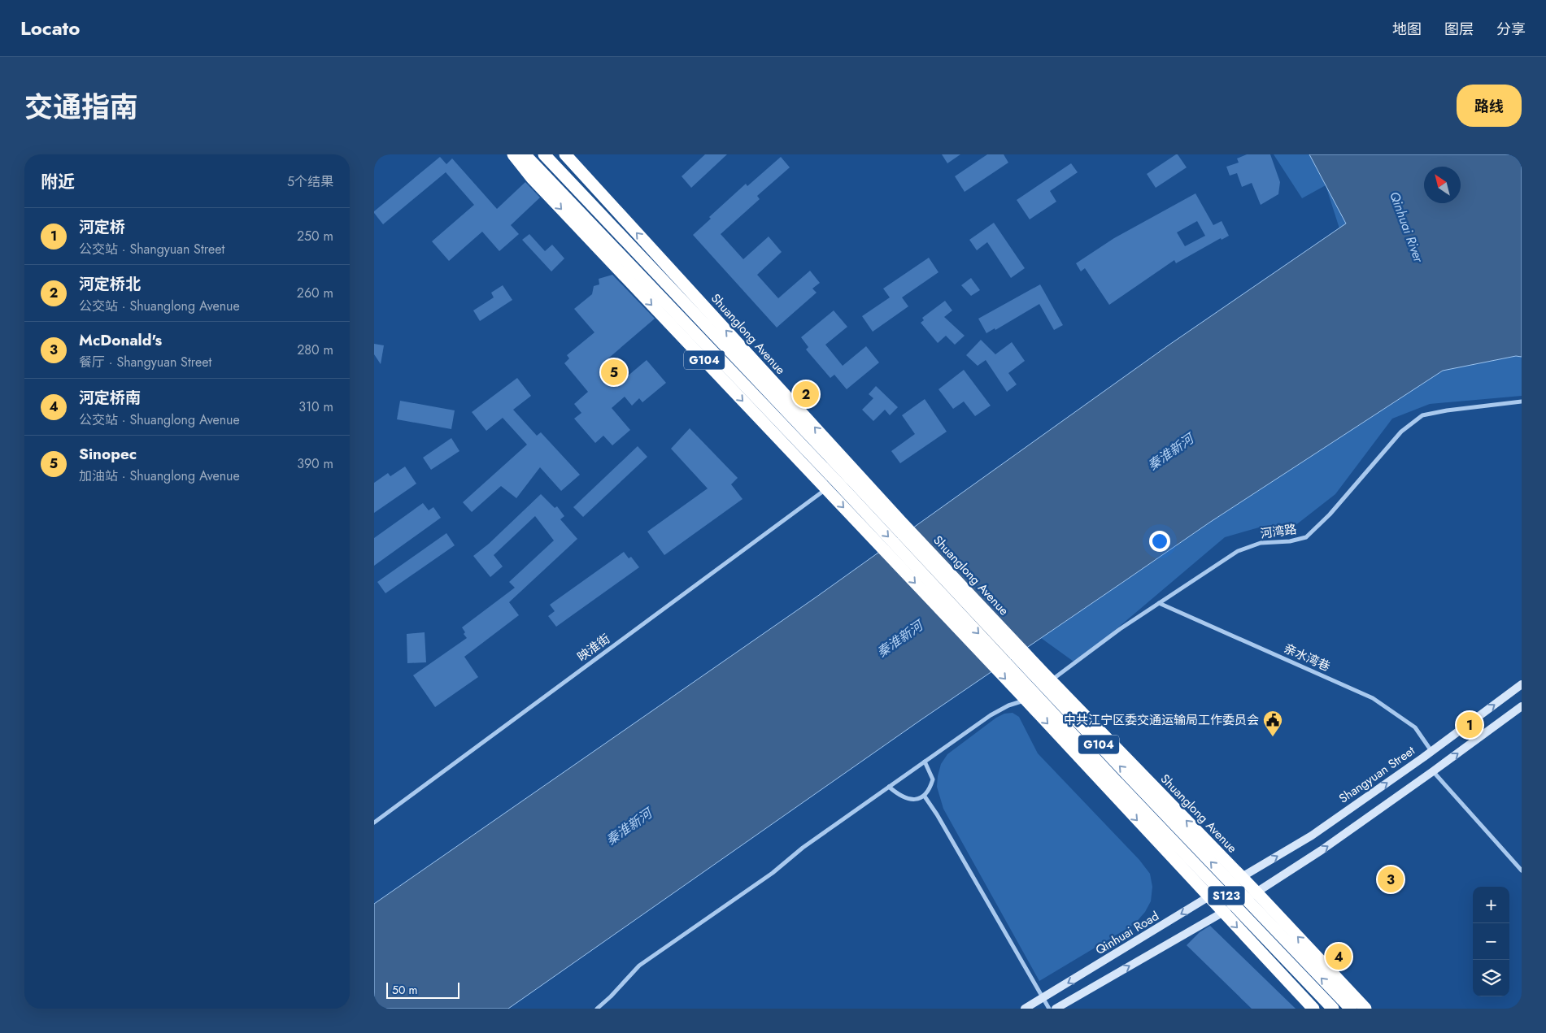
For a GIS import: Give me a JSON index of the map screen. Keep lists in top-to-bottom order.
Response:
{
  "streets": {
    "highway": ["Shuanglong Avenue", "G104", "S123"],
    "main road": ["Shangyuan Street", "Qinhuai Road"],
    "street": ["河湾路", "映淮街", "亲水湾巷"]
  },
  "crossings": [
    ["Shuanglong Avenue", "河湾路"],
    ["Shuanglong Avenue", "Shangyuan Street"],
    ["Shuanglong Avenue", "Qinhuai Road"],
    ["G104", "映淮街"],
    ["G104", "S123"],
    ["G104", "Qinhuai Road"],
    ["河湾路", "亲水湾巷"],
    ["亲水湾巷", "Shangyuan Street"],
    ["Shangyuan Street", "Qinhuai Road"]
  ],
  "water": ["Qinhuai River", "秦淮新河"],
  "places": {
    "public building": ["中共江宁区委交通运输局工作委员会"]
  },
  "scale_bar": "50 m",
  "north": "top left",
  "page": {
    "header": "Locato",
    "nav": ["地图", "图层", "分享"],
    "title": "交通指南",
    "buttons": "路线",
    "heading": ["附近", "5个结果"],
    "list": [
      {
        "mark": "1",
        "name": "河定桥",
        "note": "公交站 · Shangyuan Street",
        "value": "250 m"
      },
      {
        "mark": "2",
        "name": "河定桥北",
        "note": "公交站 · Shuanglong Avenue",
        "value": "260 m"
      },
      {
        "mark": "3",
        "name": "McDonald's",
        "note": "餐厅 · Shangyuan Street",
        "value": "280 m"
      },
      {
        "mark": "4",
        "name": "河定桥南",
        "note": "公交站 · Shuanglong Avenue",
        "value": "310 m"
      },
      {
        "mark": "5",
        "name": "Sinopec",
        "note": "加油站 · Shuanglong Avenue",
        "value": "390 m"
      }
    ],
    "pins": [
      "5",
      "2",
      "1",
      "3",
      "4"
    ],
    "map_buttons": ["+", "−"],
    "scale": "50 m"
  }
}
